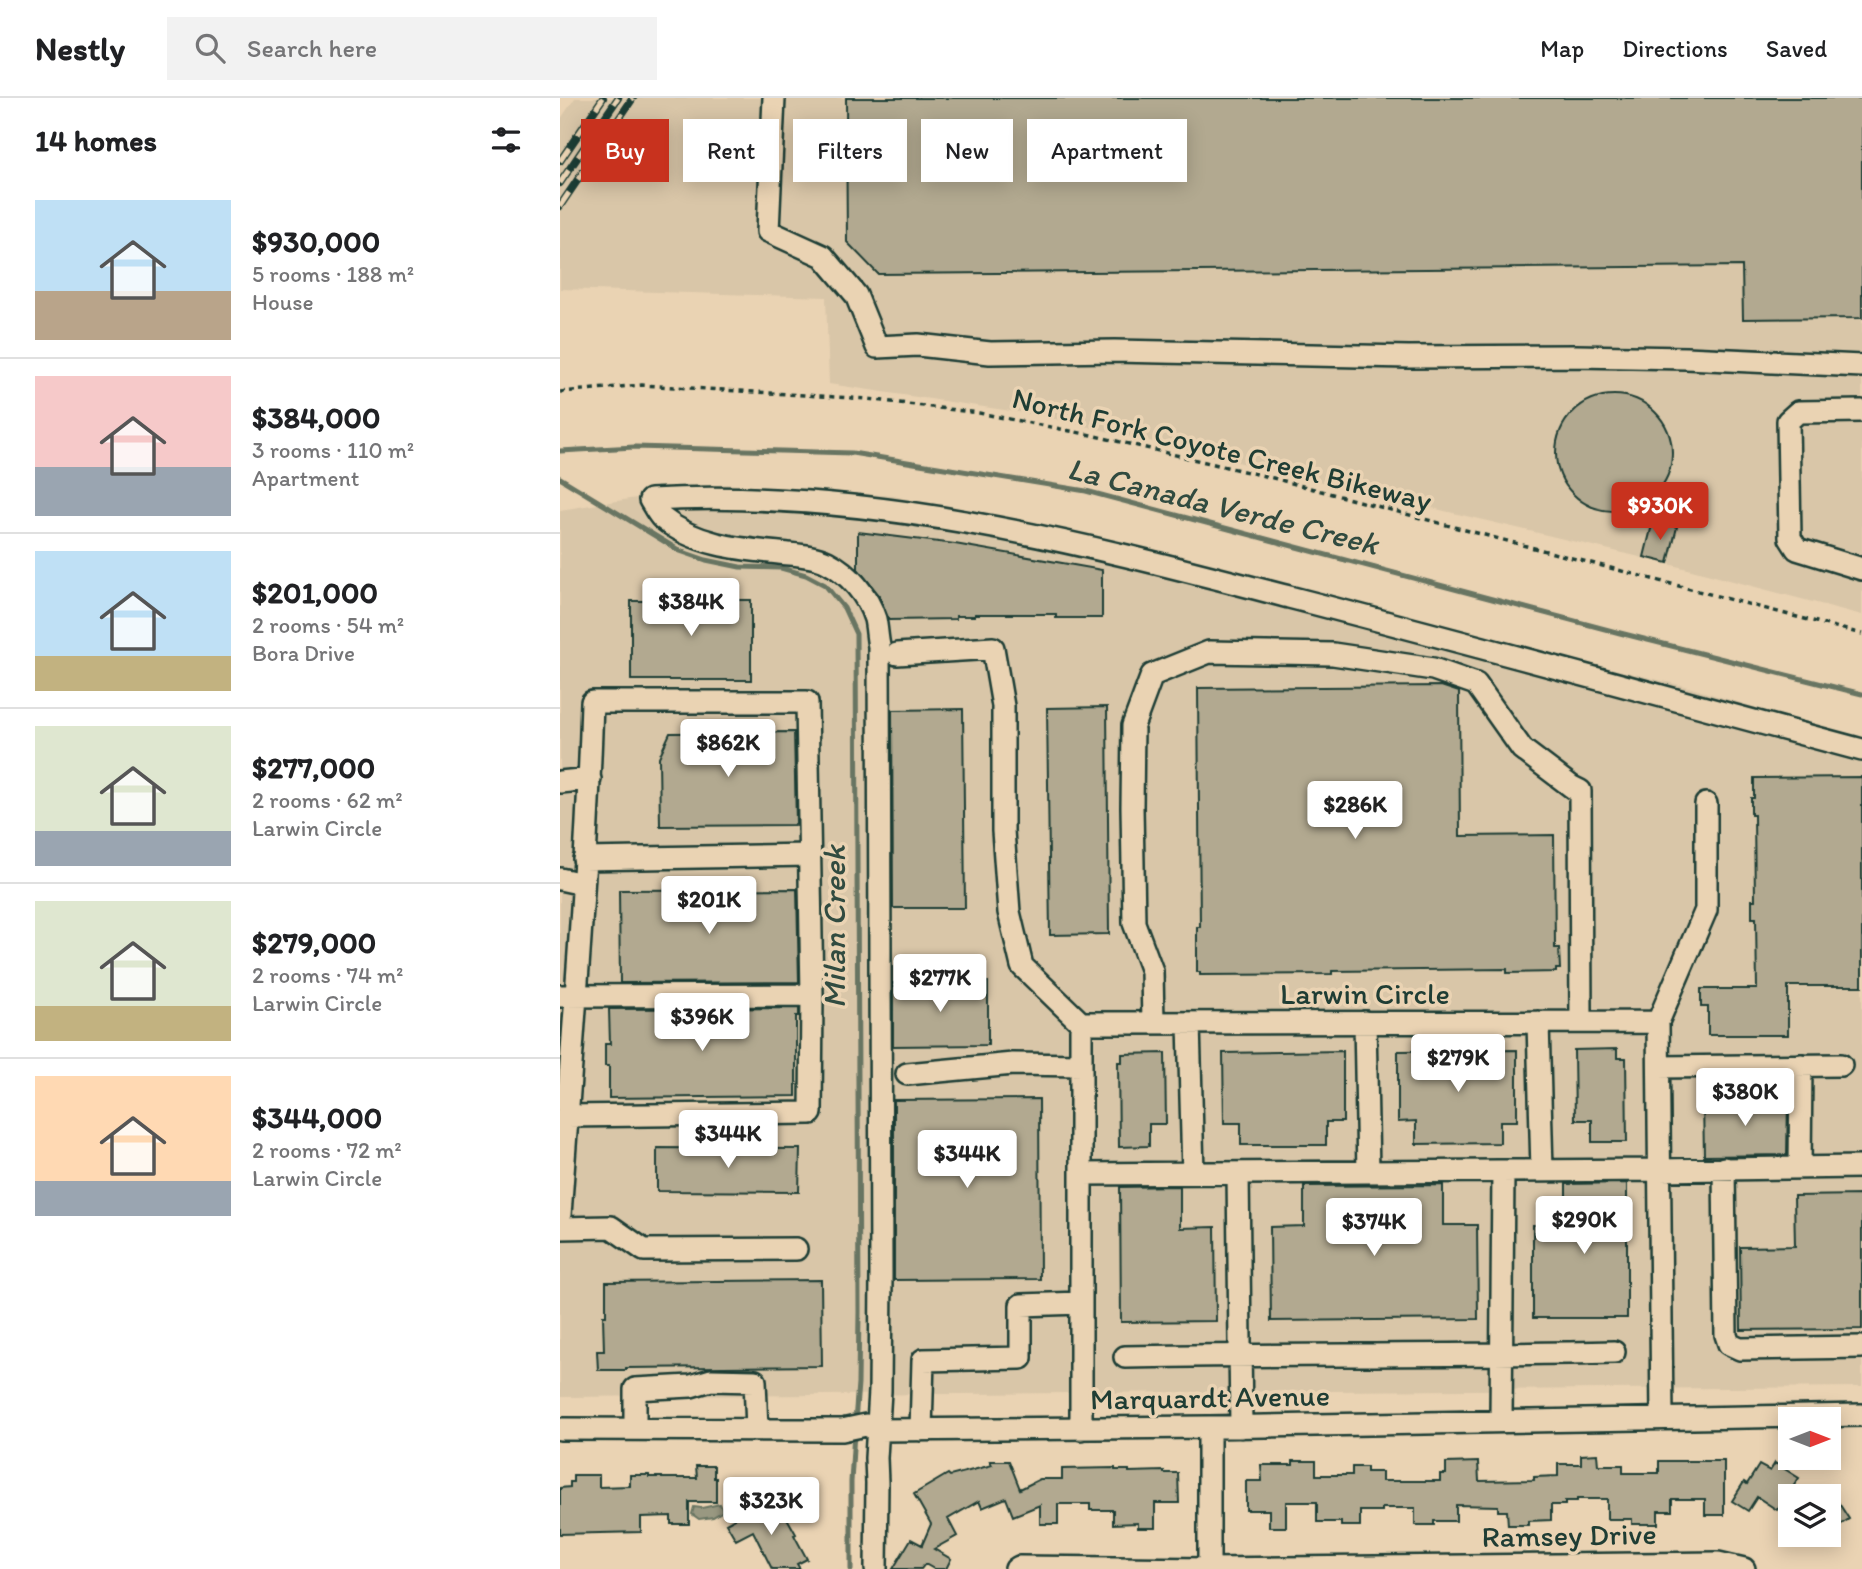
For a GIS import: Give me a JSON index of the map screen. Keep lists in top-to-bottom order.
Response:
{
  "streets": {
    "street": ["Larwin Circle", "Marquardt Avenue", "Ramsey Drive"],
    "path": ["North Fork Coyote Creek Bikeway"]
  },
  "water": ["La Canada Verde Creek", "Milan Creek"],
  "north": "right",
  "page": {
    "header": "Nestly",
    "search": "Search here",
    "nav": ["Map", "Directions", "Saved"],
    "heading": "14 homes",
    "chip": [
      "Buy",
      "Rent",
      "Filters",
      "New",
      "Apartment"
    ],
    "list": [
      {
        "name": "$930,000",
        "note": "5 rooms · 188 m² · House"
      },
      {
        "name": "$384,000",
        "note": "3 rooms · 110 m² · Apartment"
      },
      {
        "name": "$201,000",
        "note": "2 rooms · 54 m² · Bora Drive"
      },
      {
        "name": "$277,000",
        "note": "2 rooms · 62 m² · Larwin Circle"
      },
      {
        "name": "$279,000",
        "note": "2 rooms · 74 m² · Larwin Circle"
      },
      {
        "name": "$344,000",
        "note": "2 rooms · 72 m² · Larwin Circle"
      }
    ],
    "price": [
      "$930K",
      "$384K",
      "$862K",
      "$286K",
      "$201K",
      "$277K",
      "$396K",
      "$279K",
      "$380K",
      "$344K",
      "$344K",
      "$290K",
      "$374K",
      "$323K"
    ]
  }
}
